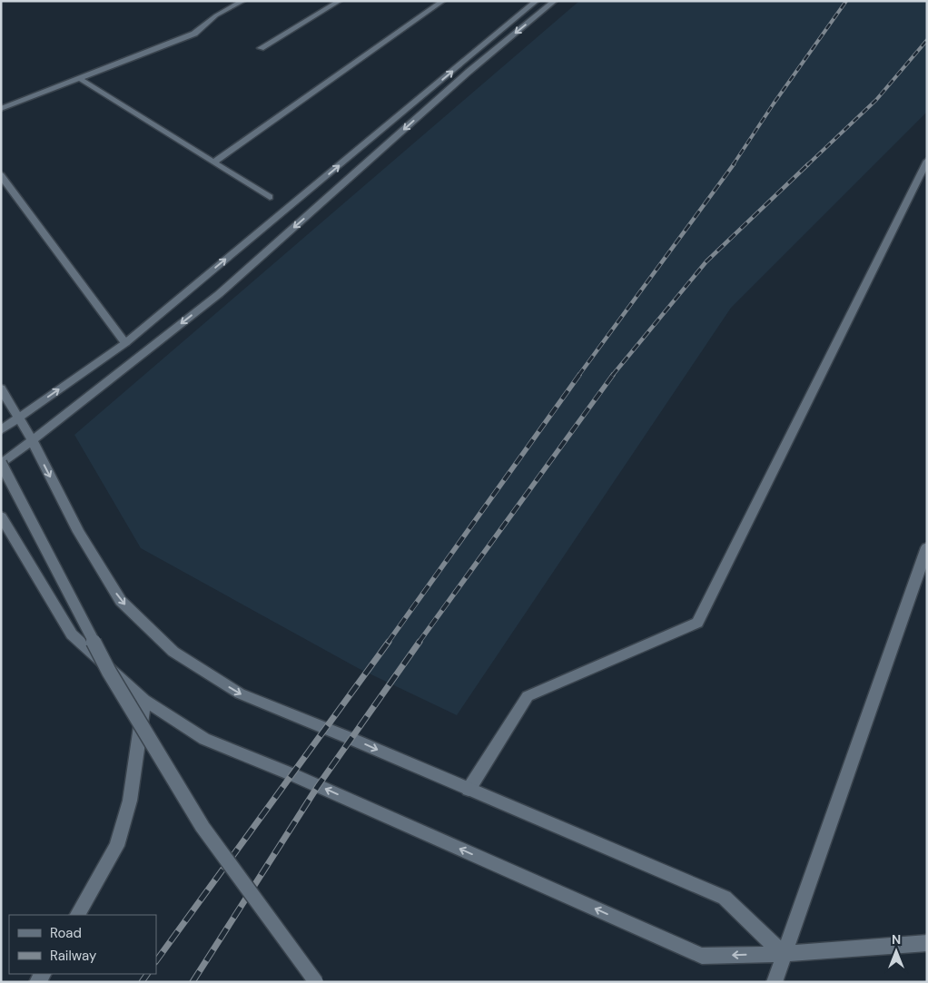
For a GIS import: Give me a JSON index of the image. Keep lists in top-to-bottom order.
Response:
{
  "legend": ["Road", "Railway"],
  "north": "top"
}
